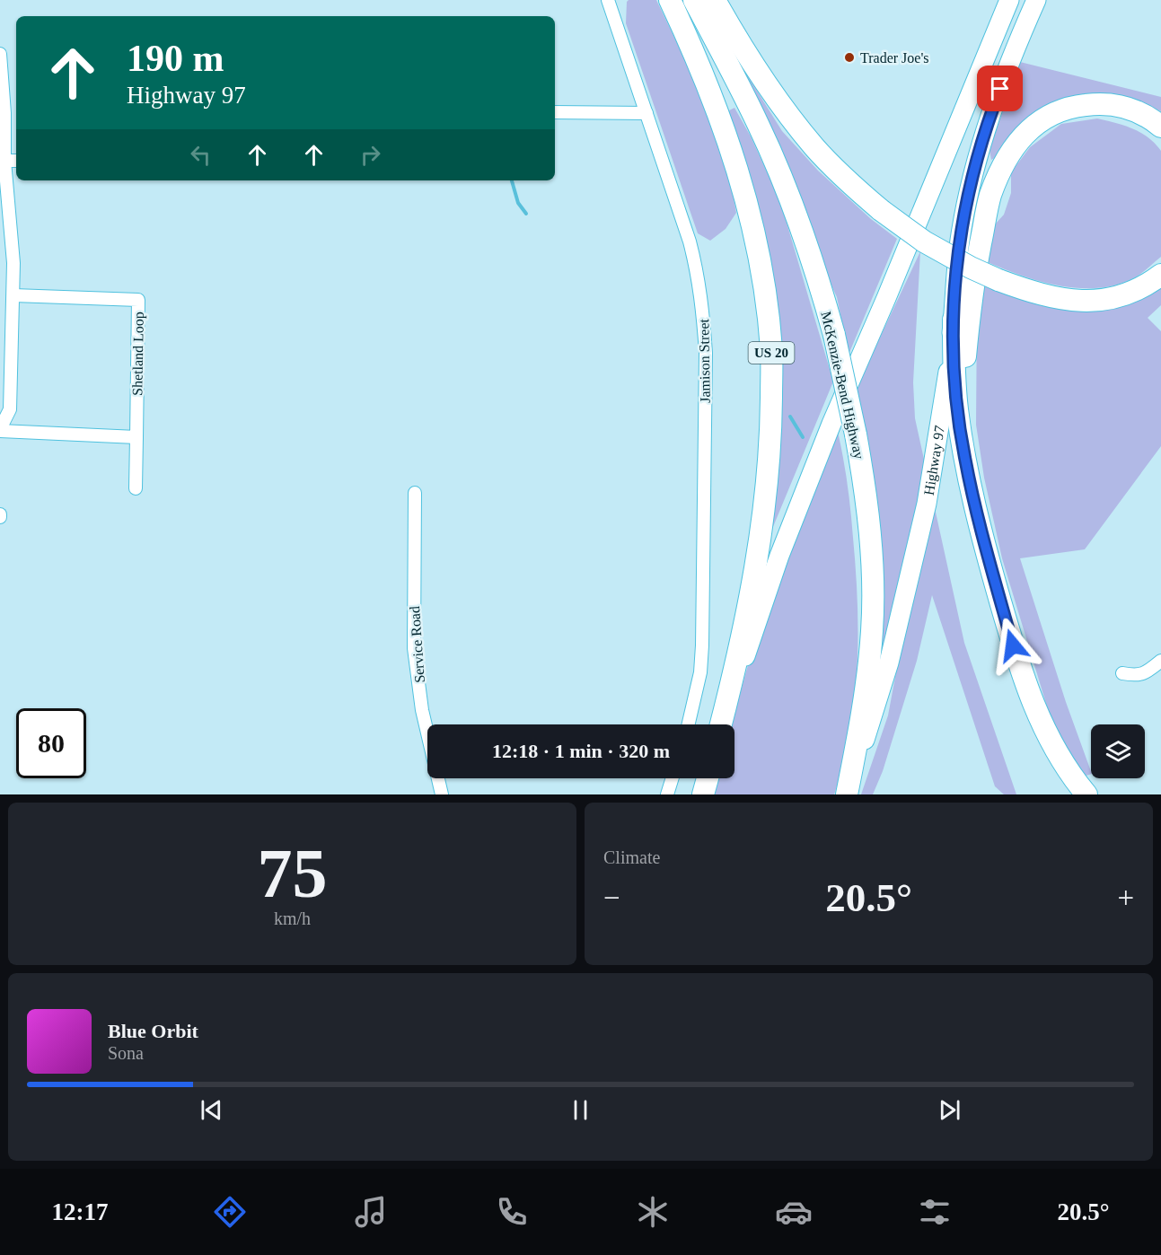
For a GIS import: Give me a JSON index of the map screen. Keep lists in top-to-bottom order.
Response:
{
  "streets": {
    "highway": ["US 20", "McKenzie-Bend Highway"],
    "main road": ["Highway 97"],
    "street": ["Shetland Loop", "Jamison Street", "Service Road"]
  },
  "crossings": [
    ["McKenzie-Bend Highway", "Highway 97"]
  ],
  "places": ["Trader Joe's"],
  "page": {
    "turn": ["190 m", "Highway 97"],
    "limit": "80",
    "trip": "12:18 · 1 min · 320 m",
    "tile": [
      ["75", "km/h"],
      "Climate"
    ],
    "heat": ["−", "20.5°", "+"],
    "song": ["Blue Orbit", "Sona"],
    "tabs": ["12:17", "20.5°"]
  }
}
